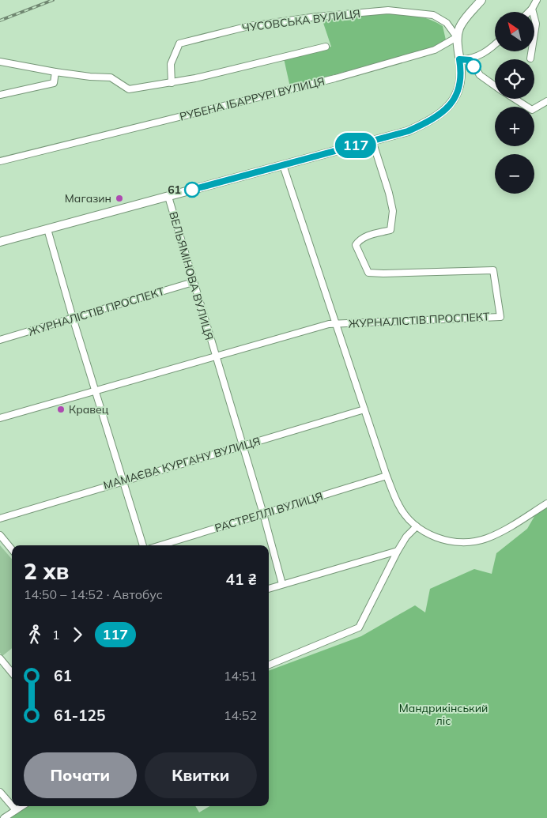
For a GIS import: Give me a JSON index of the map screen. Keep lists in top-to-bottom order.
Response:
{
  "streets": {
    "street": [
      "ЧУСОВСЬКА ВУЛИЦЯ",
      "РУБЕНА ІБАРРУРІ ВУЛИЦЯ",
      "ВЕЛЬЯМІНОВА ВУЛИЦЯ",
      "ЖУРНАЛІСТІВ ПРОСПЕКТ",
      "МАМАЄВА КУРГАНУ ВУЛИЦЯ",
      "РАСТРЕЛЛІ ВУЛИЦЯ"
    ]
  },
  "crossings": [
    ["ЧУСОВСЬКА ВУЛИЦЯ", "РУБЕНА ІБАРРУРІ ВУЛИЦЯ"],
    ["ВЕЛЬЯМІНОВА ВУЛИЦЯ", "ЖУРНАЛІСТІВ ПРОСПЕКТ"],
    ["ВЕЛЬЯМІНОВА ВУЛИЦЯ", "МАМАЄВА КУРГАНУ ВУЛИЦЯ"],
    ["ВЕЛЬЯМІНОВА ВУЛИЦЯ", "РАСТРЕЛЛІ ВУЛИЦЯ"]
  ],
  "parks": ["Мандрикінський ліс"],
  "places": ["61", "Магазин", "Кравец"],
  "lines": ["bus line 117"],
  "north": "top left",
  "page": {
    "on_map": "117",
    "map_buttons": ["+", "−"],
    "heading": ["2 хв", "14:50 – 14:52 · Автобус", "41 ₴"],
    "legs": ["1", "117"],
    "list": [
      {
        "name": "61",
        "value": "14:51"
      },
      {
        "name": "61-125",
        "value": "14:52"
      }
    ],
    "buttons": ["Почати", "Квитки"]
  }
}
